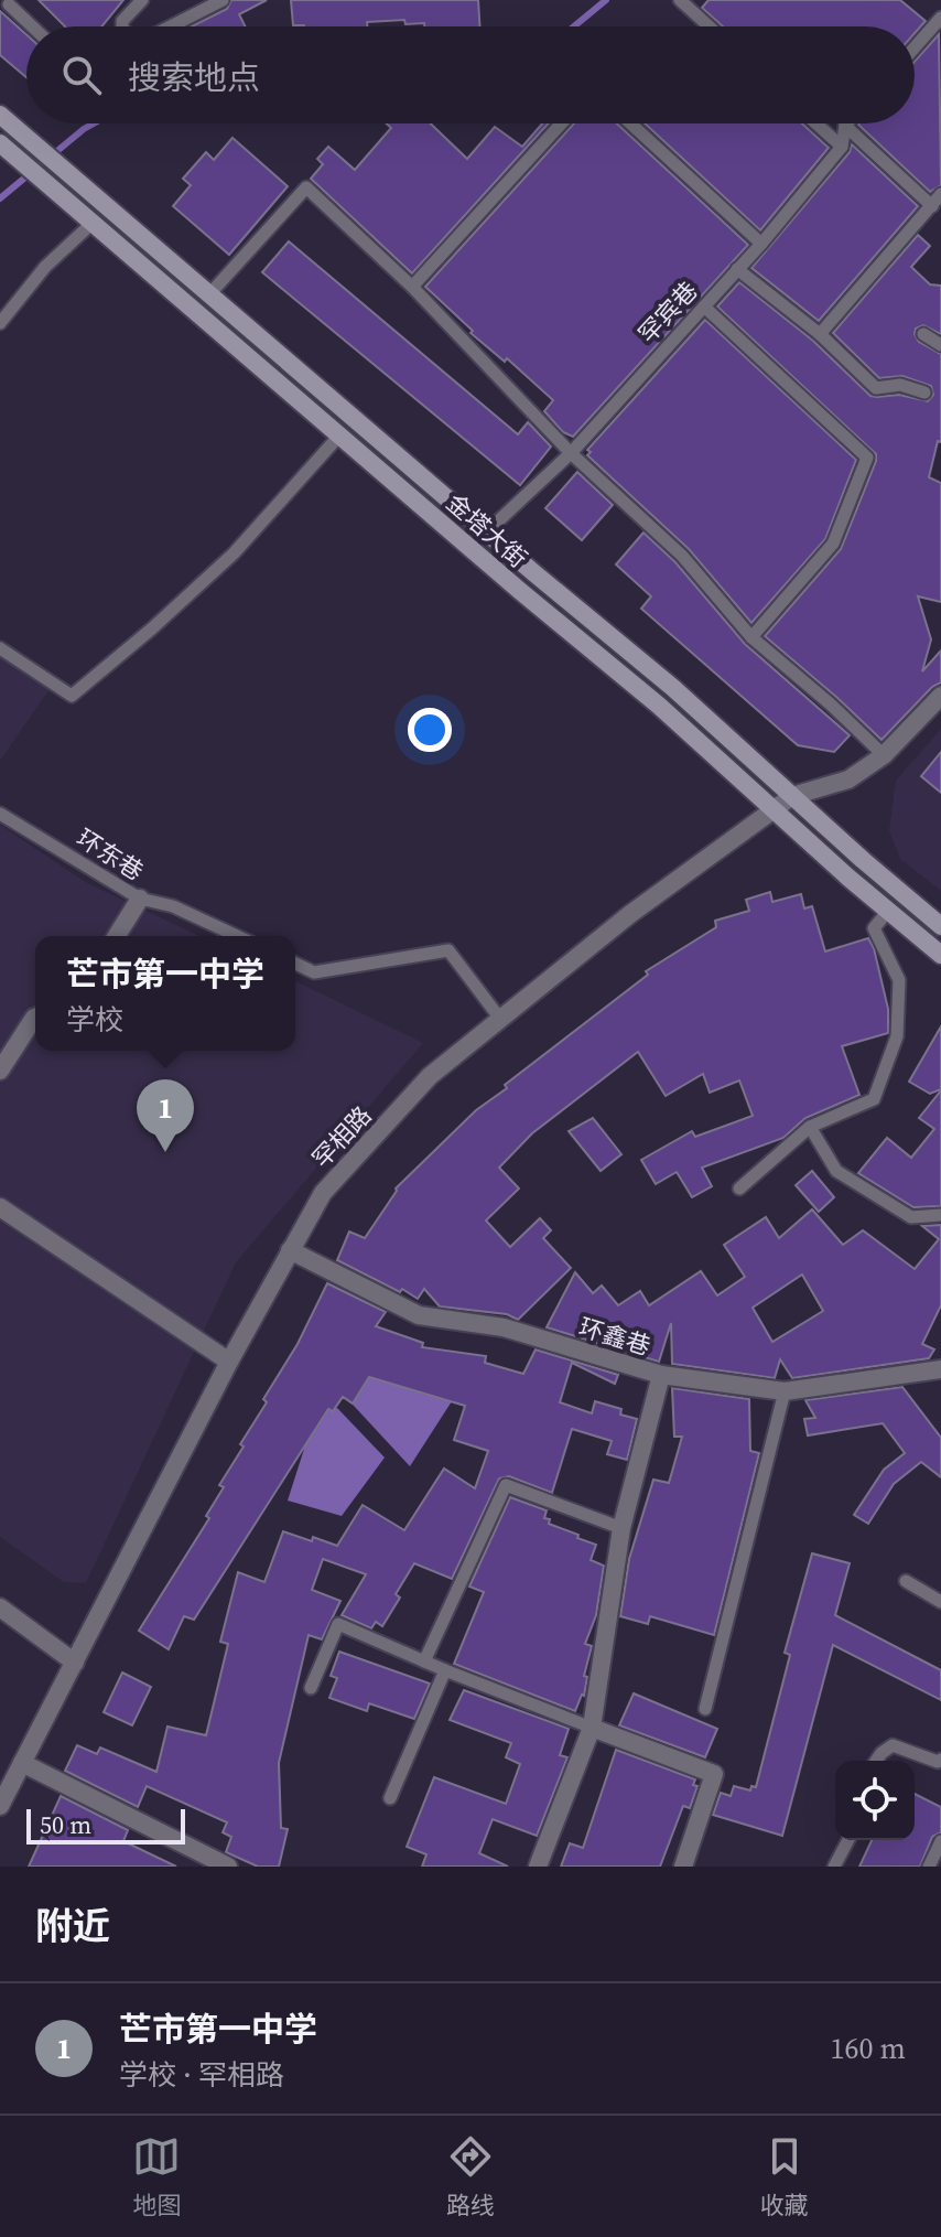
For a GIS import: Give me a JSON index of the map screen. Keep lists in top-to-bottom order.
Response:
{
  "streets": {
    "main road": ["金塔大街"],
    "street": ["罕相路", "环鑫巷"],
    "lane": ["罕宾巷", "环东巷"]
  },
  "crossings": [
    ["罕宾巷", "金塔大街"],
    ["金塔大街", "罕相路"],
    ["罕相路", "环鑫巷"]
  ],
  "scale_bar": "50 m",
  "page": {
    "search": "搜索地点",
    "popup": ["芒市第一中学", "学校"],
    "pins": "1",
    "scale": "50 m",
    "heading": "附近",
    "list": [
      {
        "mark": "1",
        "name": "芒市第一中学",
        "note": "学校 · 罕相路",
        "value": "160 m"
      }
    ],
    "nav": ["地图", "路线", "收藏"]
  }
}
